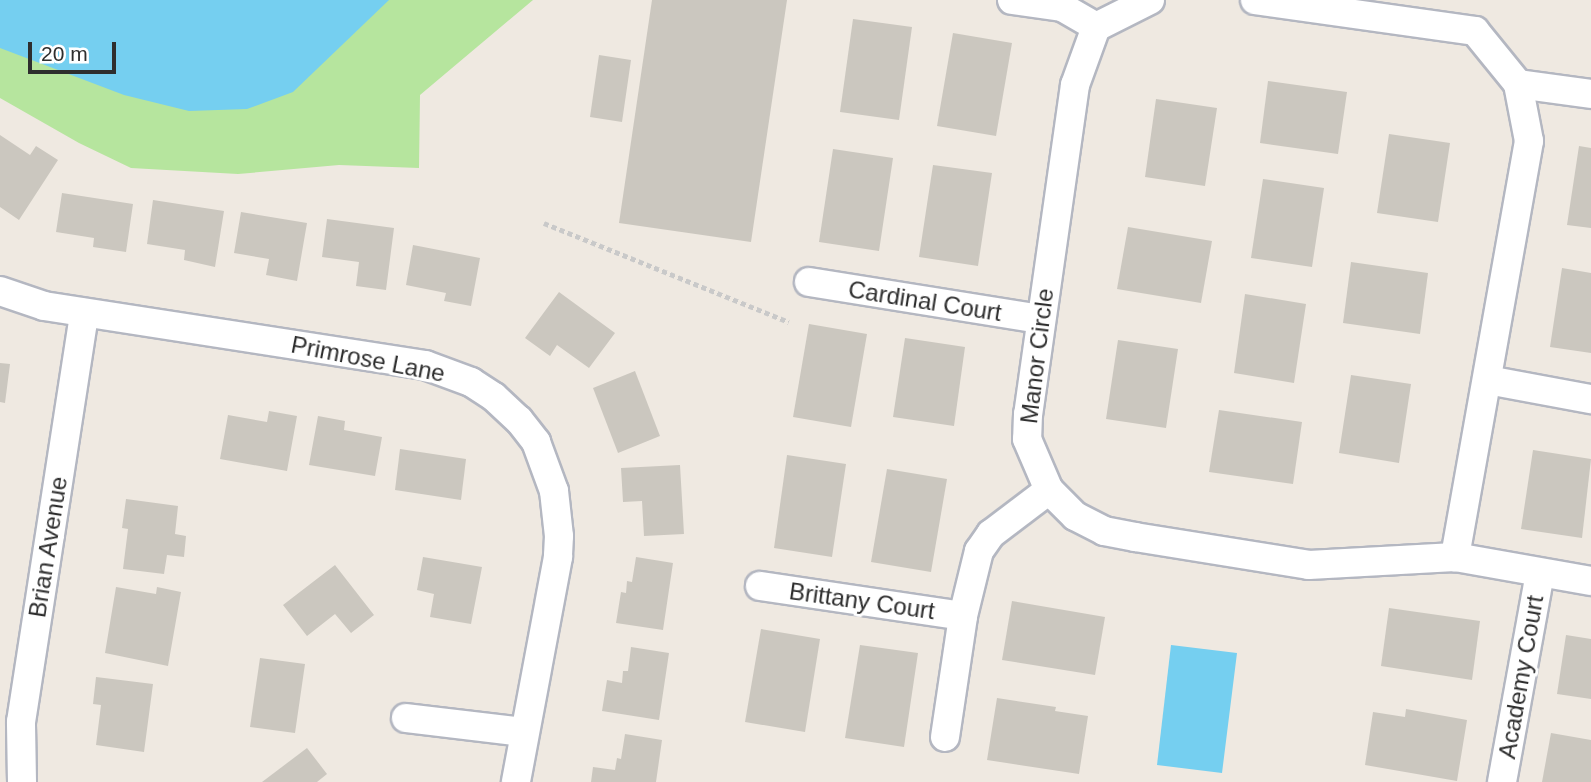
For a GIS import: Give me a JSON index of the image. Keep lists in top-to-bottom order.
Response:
{
  "streets": {
    "street": [
      "Cardinal Court",
      "Manor Circle",
      "Primrose Lane",
      "Brian Avenue",
      "Brittany Court",
      "Academy Court"
    ]
  },
  "crossings": [
    ["Cardinal Court", "Manor Circle"],
    ["Manor Circle", "Academy Court"],
    ["Primrose Lane", "Brian Avenue"]
  ],
  "scale_bar": "20 m"
}
